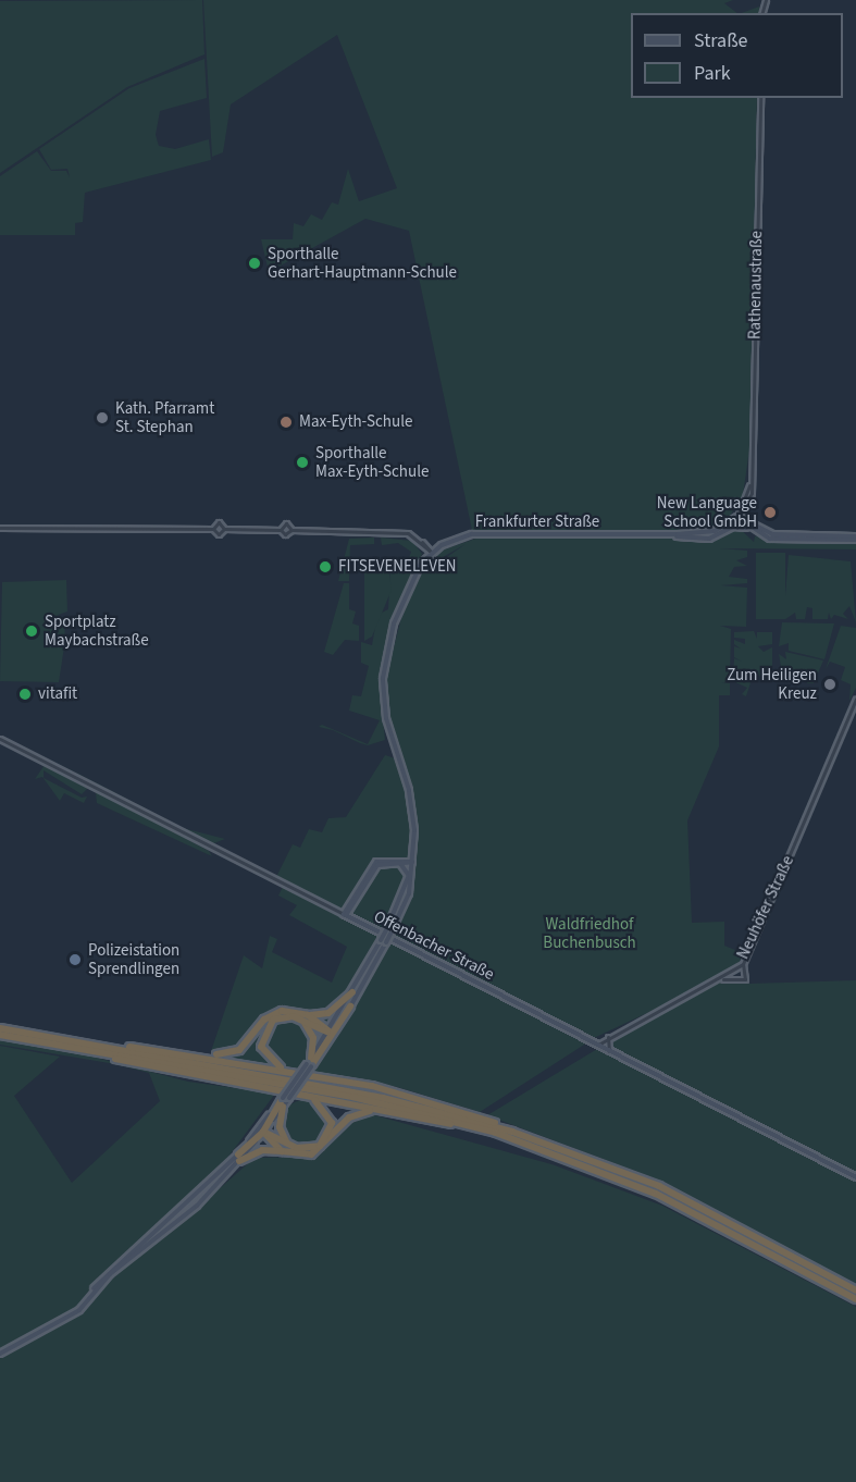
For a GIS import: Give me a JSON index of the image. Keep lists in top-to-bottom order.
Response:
{
  "streets": {
    "main road": ["Frankfurter Straße", "Offenbacher Straße"],
    "street": ["Rathenaustraße", "Neuhöfer Straße"]
  },
  "crossings": [
    ["Rathenaustraße", "Frankfurter Straße"],
    ["Neuhöfer Straße", "Offenbacher Straße"]
  ],
  "parks": ["Waldfriedhof Buchenbusch"],
  "places": [
    "Sporthalle Gerhart-Hauptmann-Schule",
    "Kath. Pfarramt St. Stephan",
    "Max-Eyth-Schule",
    "Sporthalle Max-Eyth-Schule",
    "New Language School GmbH",
    "FITSEVENELEVEN",
    "Sportplatz Maybachstraße",
    "Zum Heiligen Kreuz",
    "vitafit",
    "Polizeistation Sprendlingen"
  ],
  "legend": ["Straße", "Park"]
}
